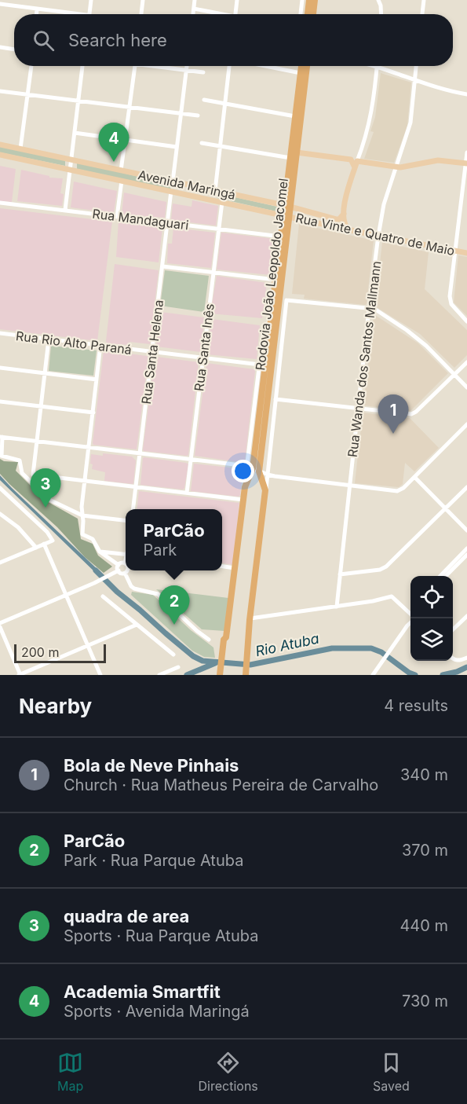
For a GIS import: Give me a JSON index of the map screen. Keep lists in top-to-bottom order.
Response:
{
  "streets": {
    "highway": ["Rodovia João Leopoldo Jacomel"],
    "main road": ["Avenida Maringá", "Rua Vinte e Quatro de Maio"],
    "street": [
      "Rua Mandaguari",
      "Rua Rio Alto Paraná",
      "Rua Santa Inês",
      "Rua Santa Helena",
      "Rua Wanda dos Santos Mallmann"
    ]
  },
  "crossings": [
    ["Avenida Maringá", "Rua Vinte e Quatro de Maio"],
    ["Avenida Maringá", "Rodovia João Leopoldo Jacomel"],
    ["Avenida Maringá", "Rua Santa Inês"],
    ["Avenida Maringá", "Rua Santa Helena"],
    ["Rua Mandaguari", "Rodovia João Leopoldo Jacomel"],
    ["Rua Mandaguari", "Rua Santa Inês"],
    ["Rua Mandaguari", "Rua Santa Helena"],
    ["Rua Vinte e Quatro de Maio", "Rodovia João Leopoldo Jacomel"],
    ["Rua Vinte e Quatro de Maio", "Rua Wanda dos Santos Mallmann"],
    ["Rodovia João Leopoldo Jacomel", "Rua Rio Alto Paraná"],
    ["Rua Rio Alto Paraná", "Rua Santa Inês"],
    ["Rua Rio Alto Paraná", "Rua Santa Helena"]
  ],
  "water": ["Rio Atuba"],
  "scale_bar": "200 m",
  "page": {
    "search": "Search here",
    "pins": [
      "4",
      "1",
      "3",
      "2"
    ],
    "popup": ["ParCão", "Park"],
    "scale": "200 m",
    "heading": ["Nearby", "4 results"],
    "list": [
      {
        "mark": "1",
        "name": "Bola de Neve Pinhais",
        "note": "Church · Rua Matheus Pereira de Carvalho",
        "value": "340 m"
      },
      {
        "mark": "2",
        "name": "ParCão",
        "note": "Park · Rua Parque Atuba",
        "value": "370 m"
      },
      {
        "mark": "3",
        "name": "quadra de area",
        "note": "Sports · Rua Parque Atuba",
        "value": "440 m"
      },
      {
        "mark": "4",
        "name": "Academia Smartfit",
        "note": "Sports · Avenida Maringá",
        "value": "730 m"
      }
    ],
    "nav": ["Map", "Directions", "Saved"]
  }
}
